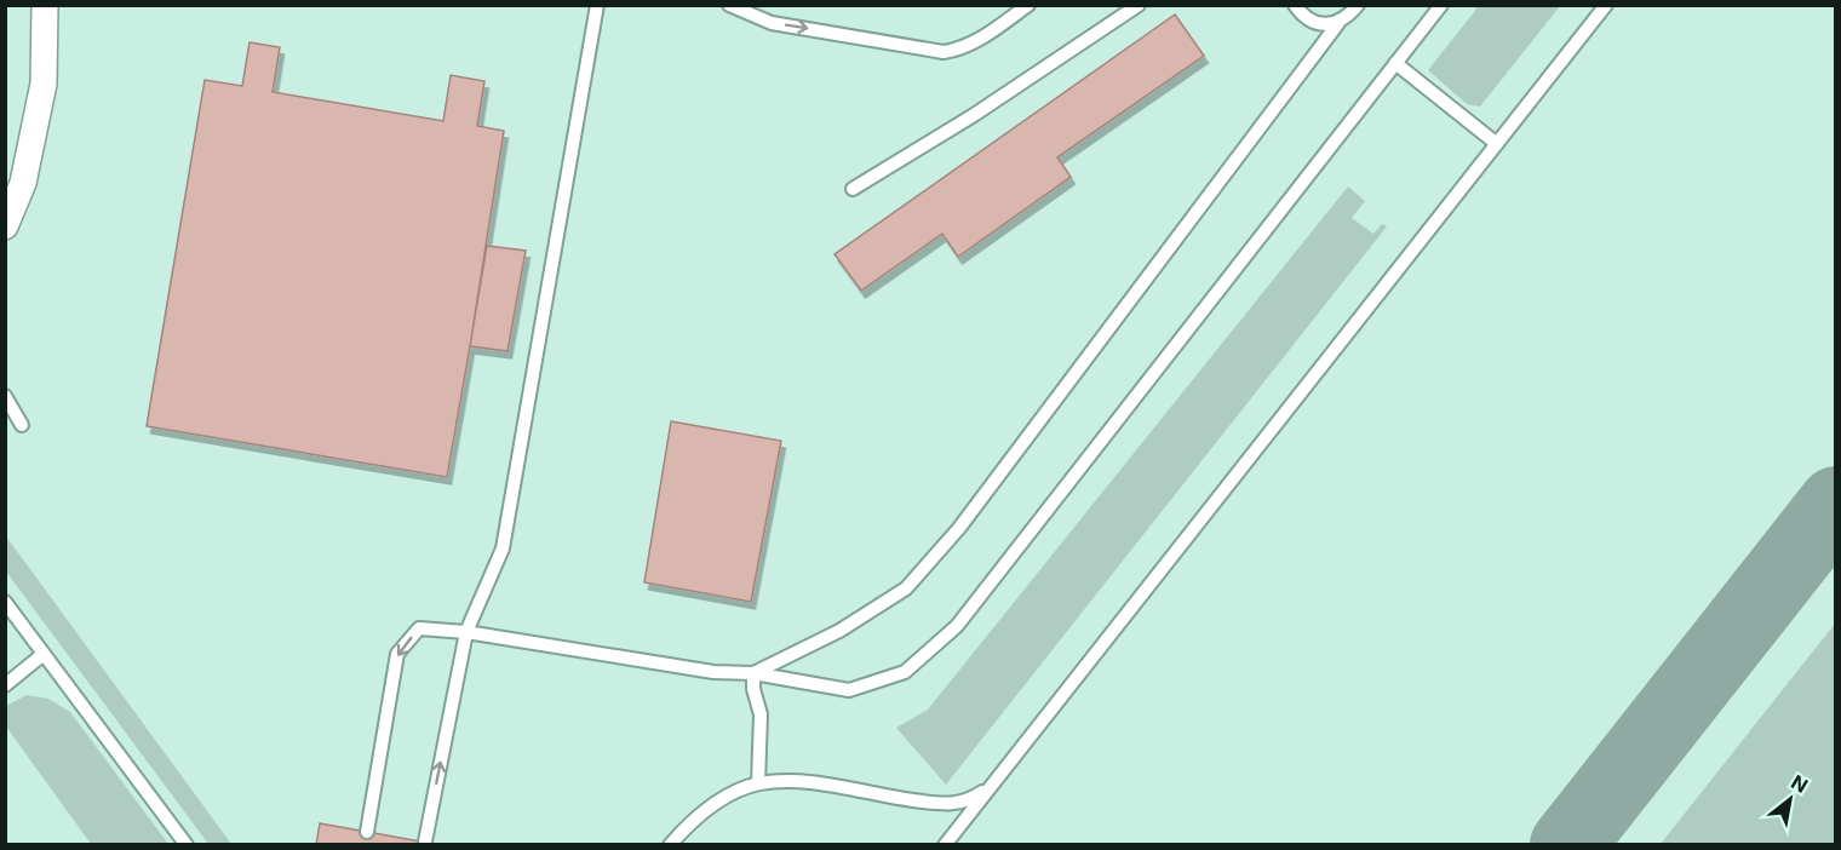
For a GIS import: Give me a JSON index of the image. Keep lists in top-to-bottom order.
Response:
{
  "north": "top right"
}
